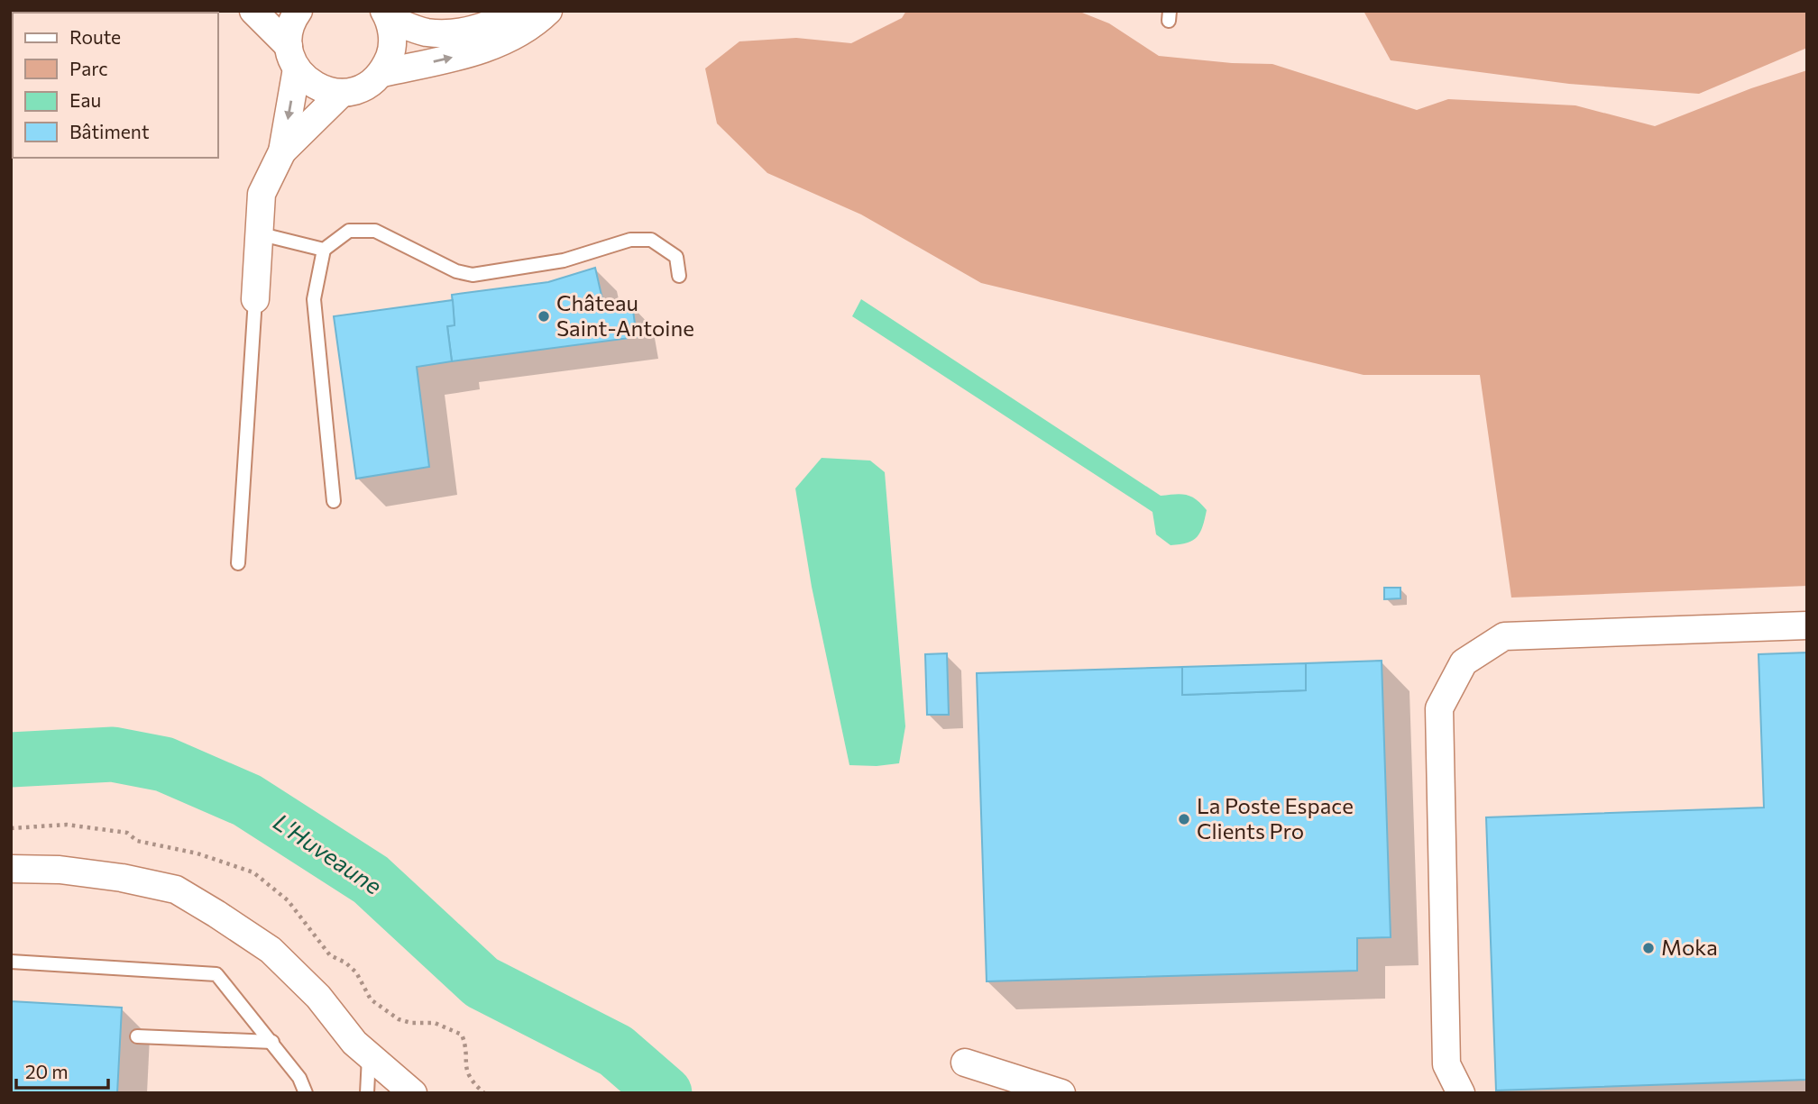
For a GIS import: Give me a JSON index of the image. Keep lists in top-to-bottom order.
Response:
{
  "water": ["L'Huveaune"],
  "places": ["Château Saint-Antoine", "La Poste Espace Clients Pro", "Moka"],
  "legend": [
    "Route",
    "Parc",
    "Eau",
    "Bâtiment"
  ],
  "scale_bar": "20 m"
}
